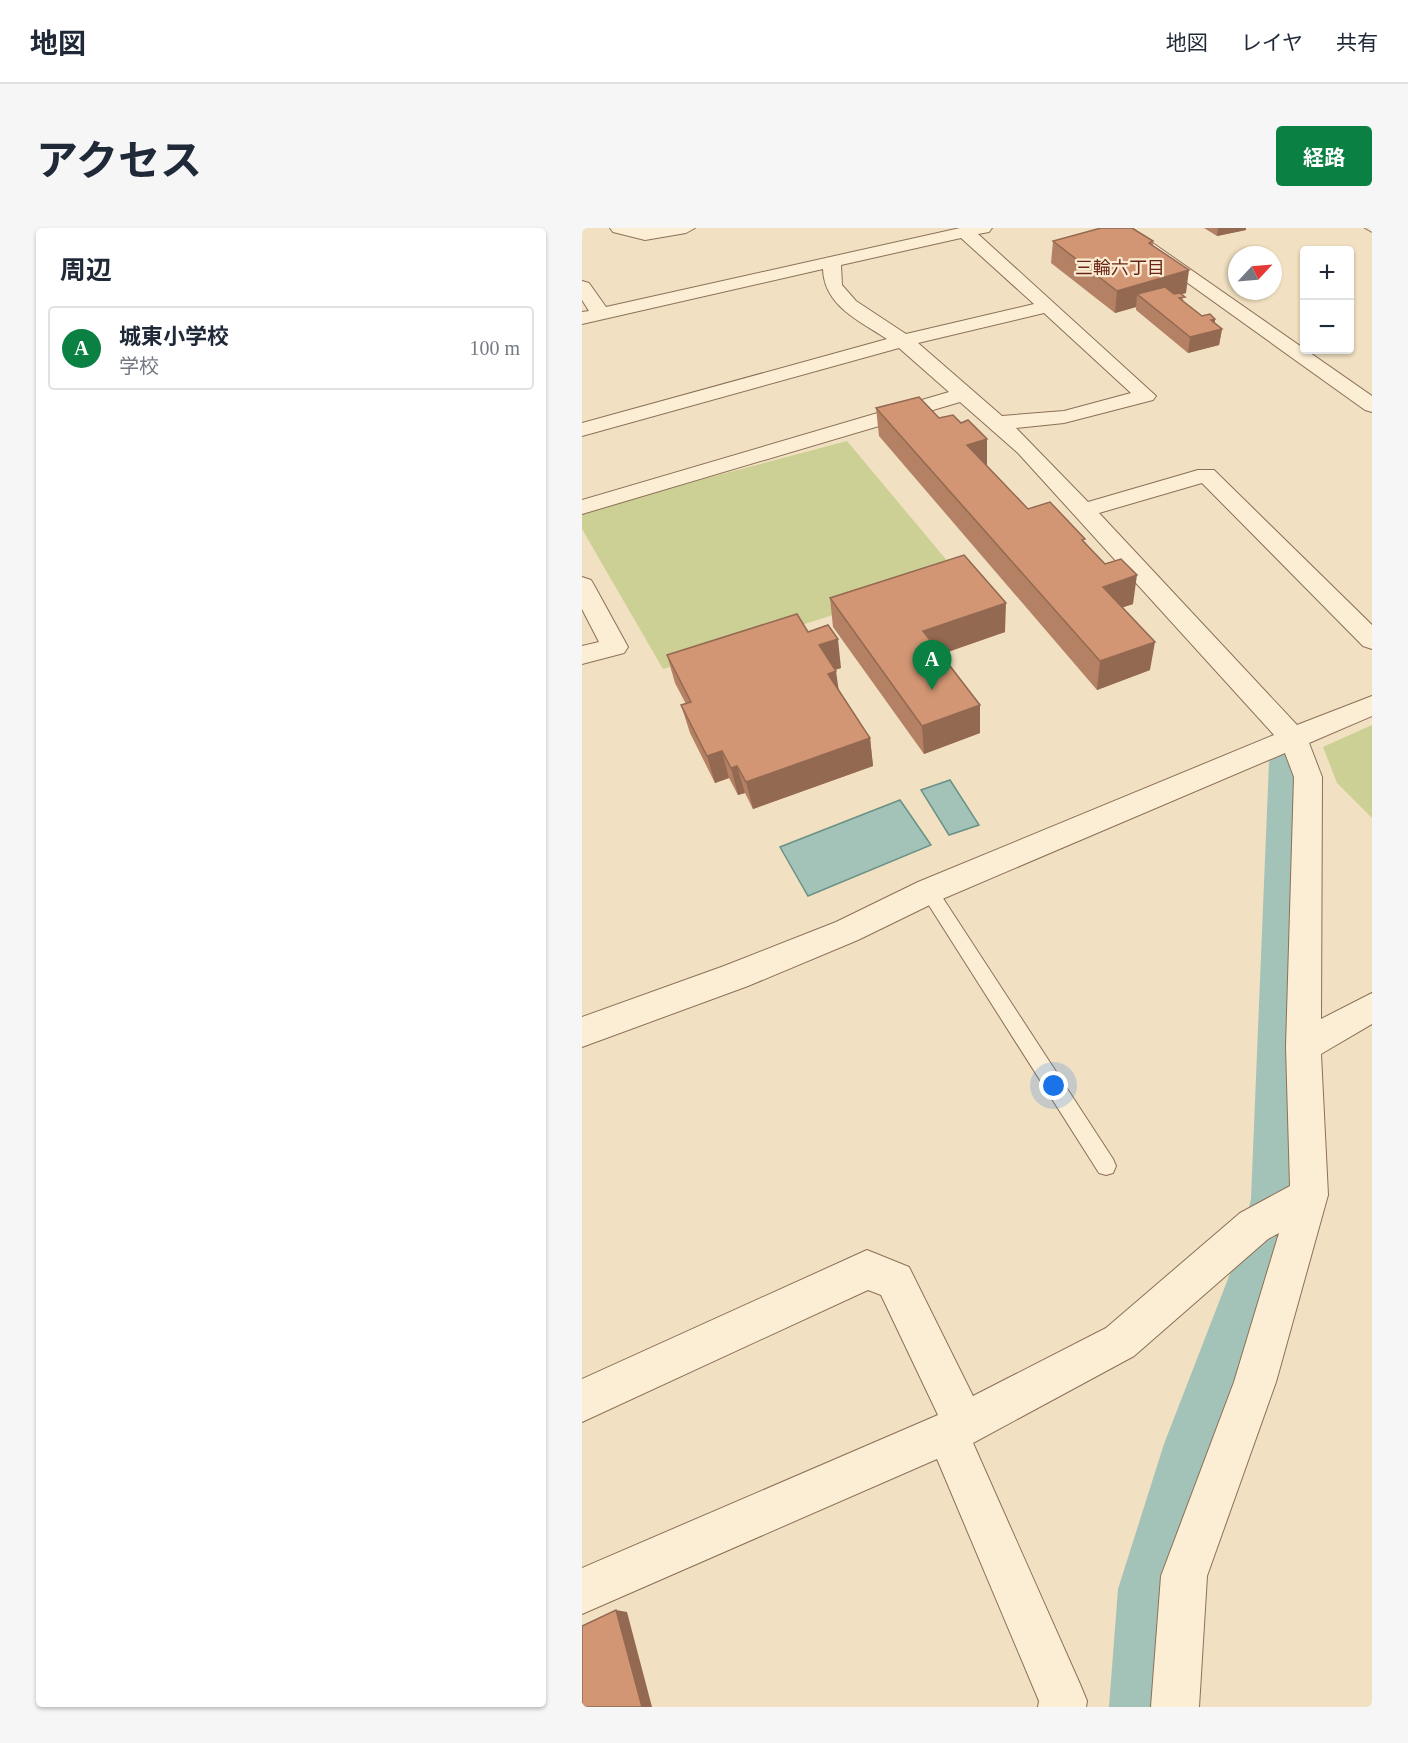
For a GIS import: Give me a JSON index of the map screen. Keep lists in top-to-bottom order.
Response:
{
  "districts": ["三輪六丁目"],
  "north": "top right",
  "page": {
    "header": "地図",
    "nav": ["地図", "レイヤ", "共有"],
    "title": "アクセス",
    "buttons": "経路",
    "heading": "周辺",
    "map_buttons": ["+", "−"],
    "list": [
      {
        "mark": "A",
        "name": "城東小学校",
        "note": "学校",
        "value": "100 m"
      }
    ],
    "pins": "A"
  }
}
